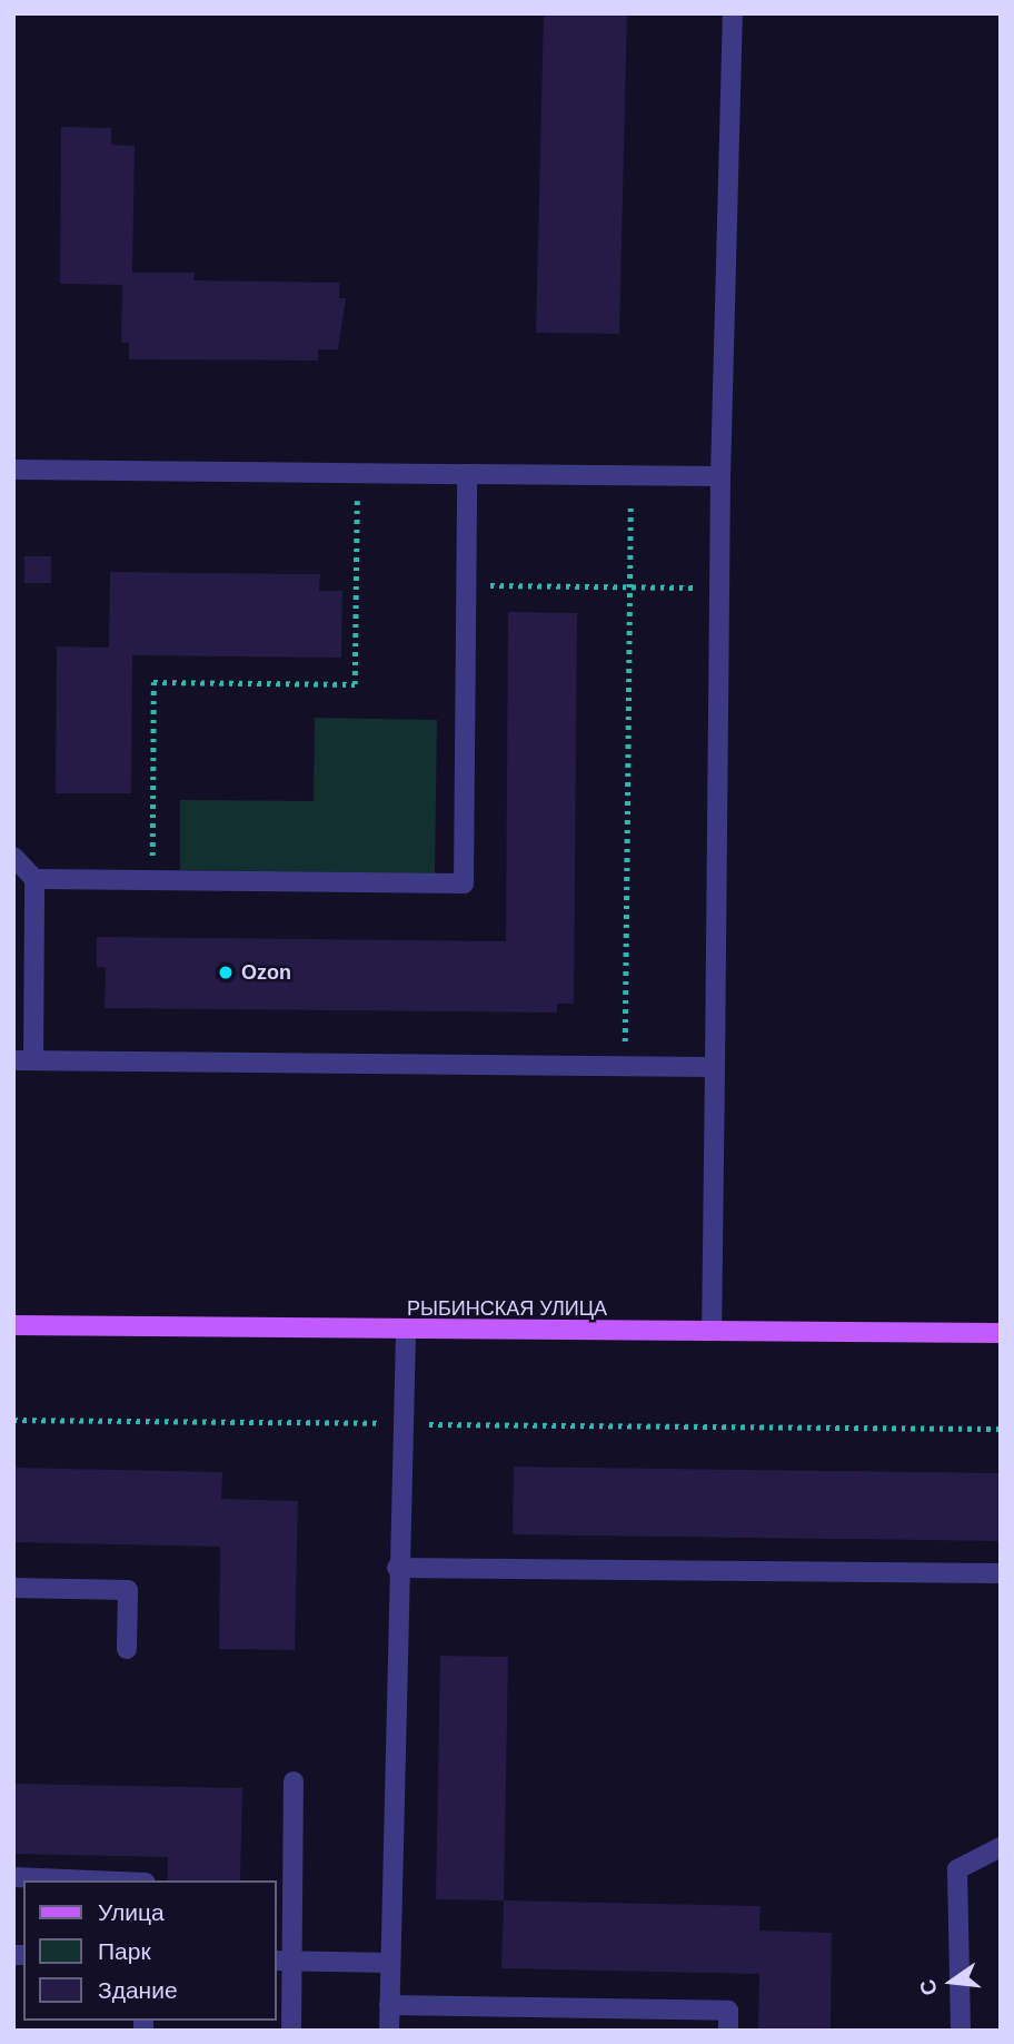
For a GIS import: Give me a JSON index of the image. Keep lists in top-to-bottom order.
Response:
{
  "streets": {
    "main road": ["РЫБИНСКАЯ УЛИЦА"]
  },
  "places": ["Ozon"],
  "legend": ["Улица", "Парк", "Здание"],
  "north": "left"
}
